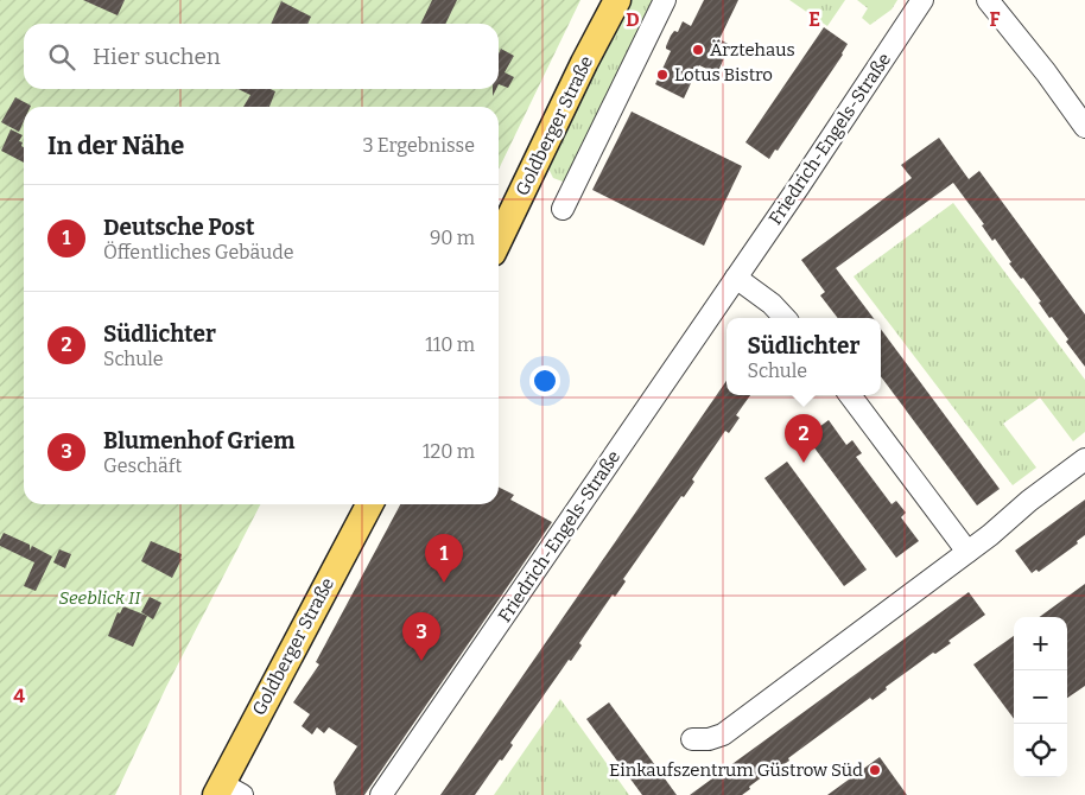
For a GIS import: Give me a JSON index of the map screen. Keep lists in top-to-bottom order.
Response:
{
  "streets": {
    "main road": ["Goldberger Straße"],
    "street": ["Friedrich-Engels-Straße"]
  },
  "parks": ["Seeblick II"],
  "places": ["Ärztehaus", "Lotus Bistro", "Einkaufszentrum Güstrow Süd"],
  "page": {
    "search": "Hier suchen",
    "heading": ["In der Nähe", "3 Ergebnisse"],
    "list": [
      {
        "mark": "1",
        "name": "Deutsche Post",
        "note": "Öffentliches Gebäude",
        "value": "90 m"
      },
      {
        "mark": "2",
        "name": "Südlichter",
        "note": "Schule",
        "value": "110 m"
      },
      {
        "mark": "3",
        "name": "Blumenhof Griem",
        "note": "Geschäft",
        "value": "120 m"
      }
    ],
    "popup": ["Südlichter", "Schule"],
    "pins": ["2", "1", "3"],
    "map_buttons": ["+", "−"]
  },
  "grid": {
    "columns": ["D", "E", "F"],
    "rows": ["4"]
  }
}
